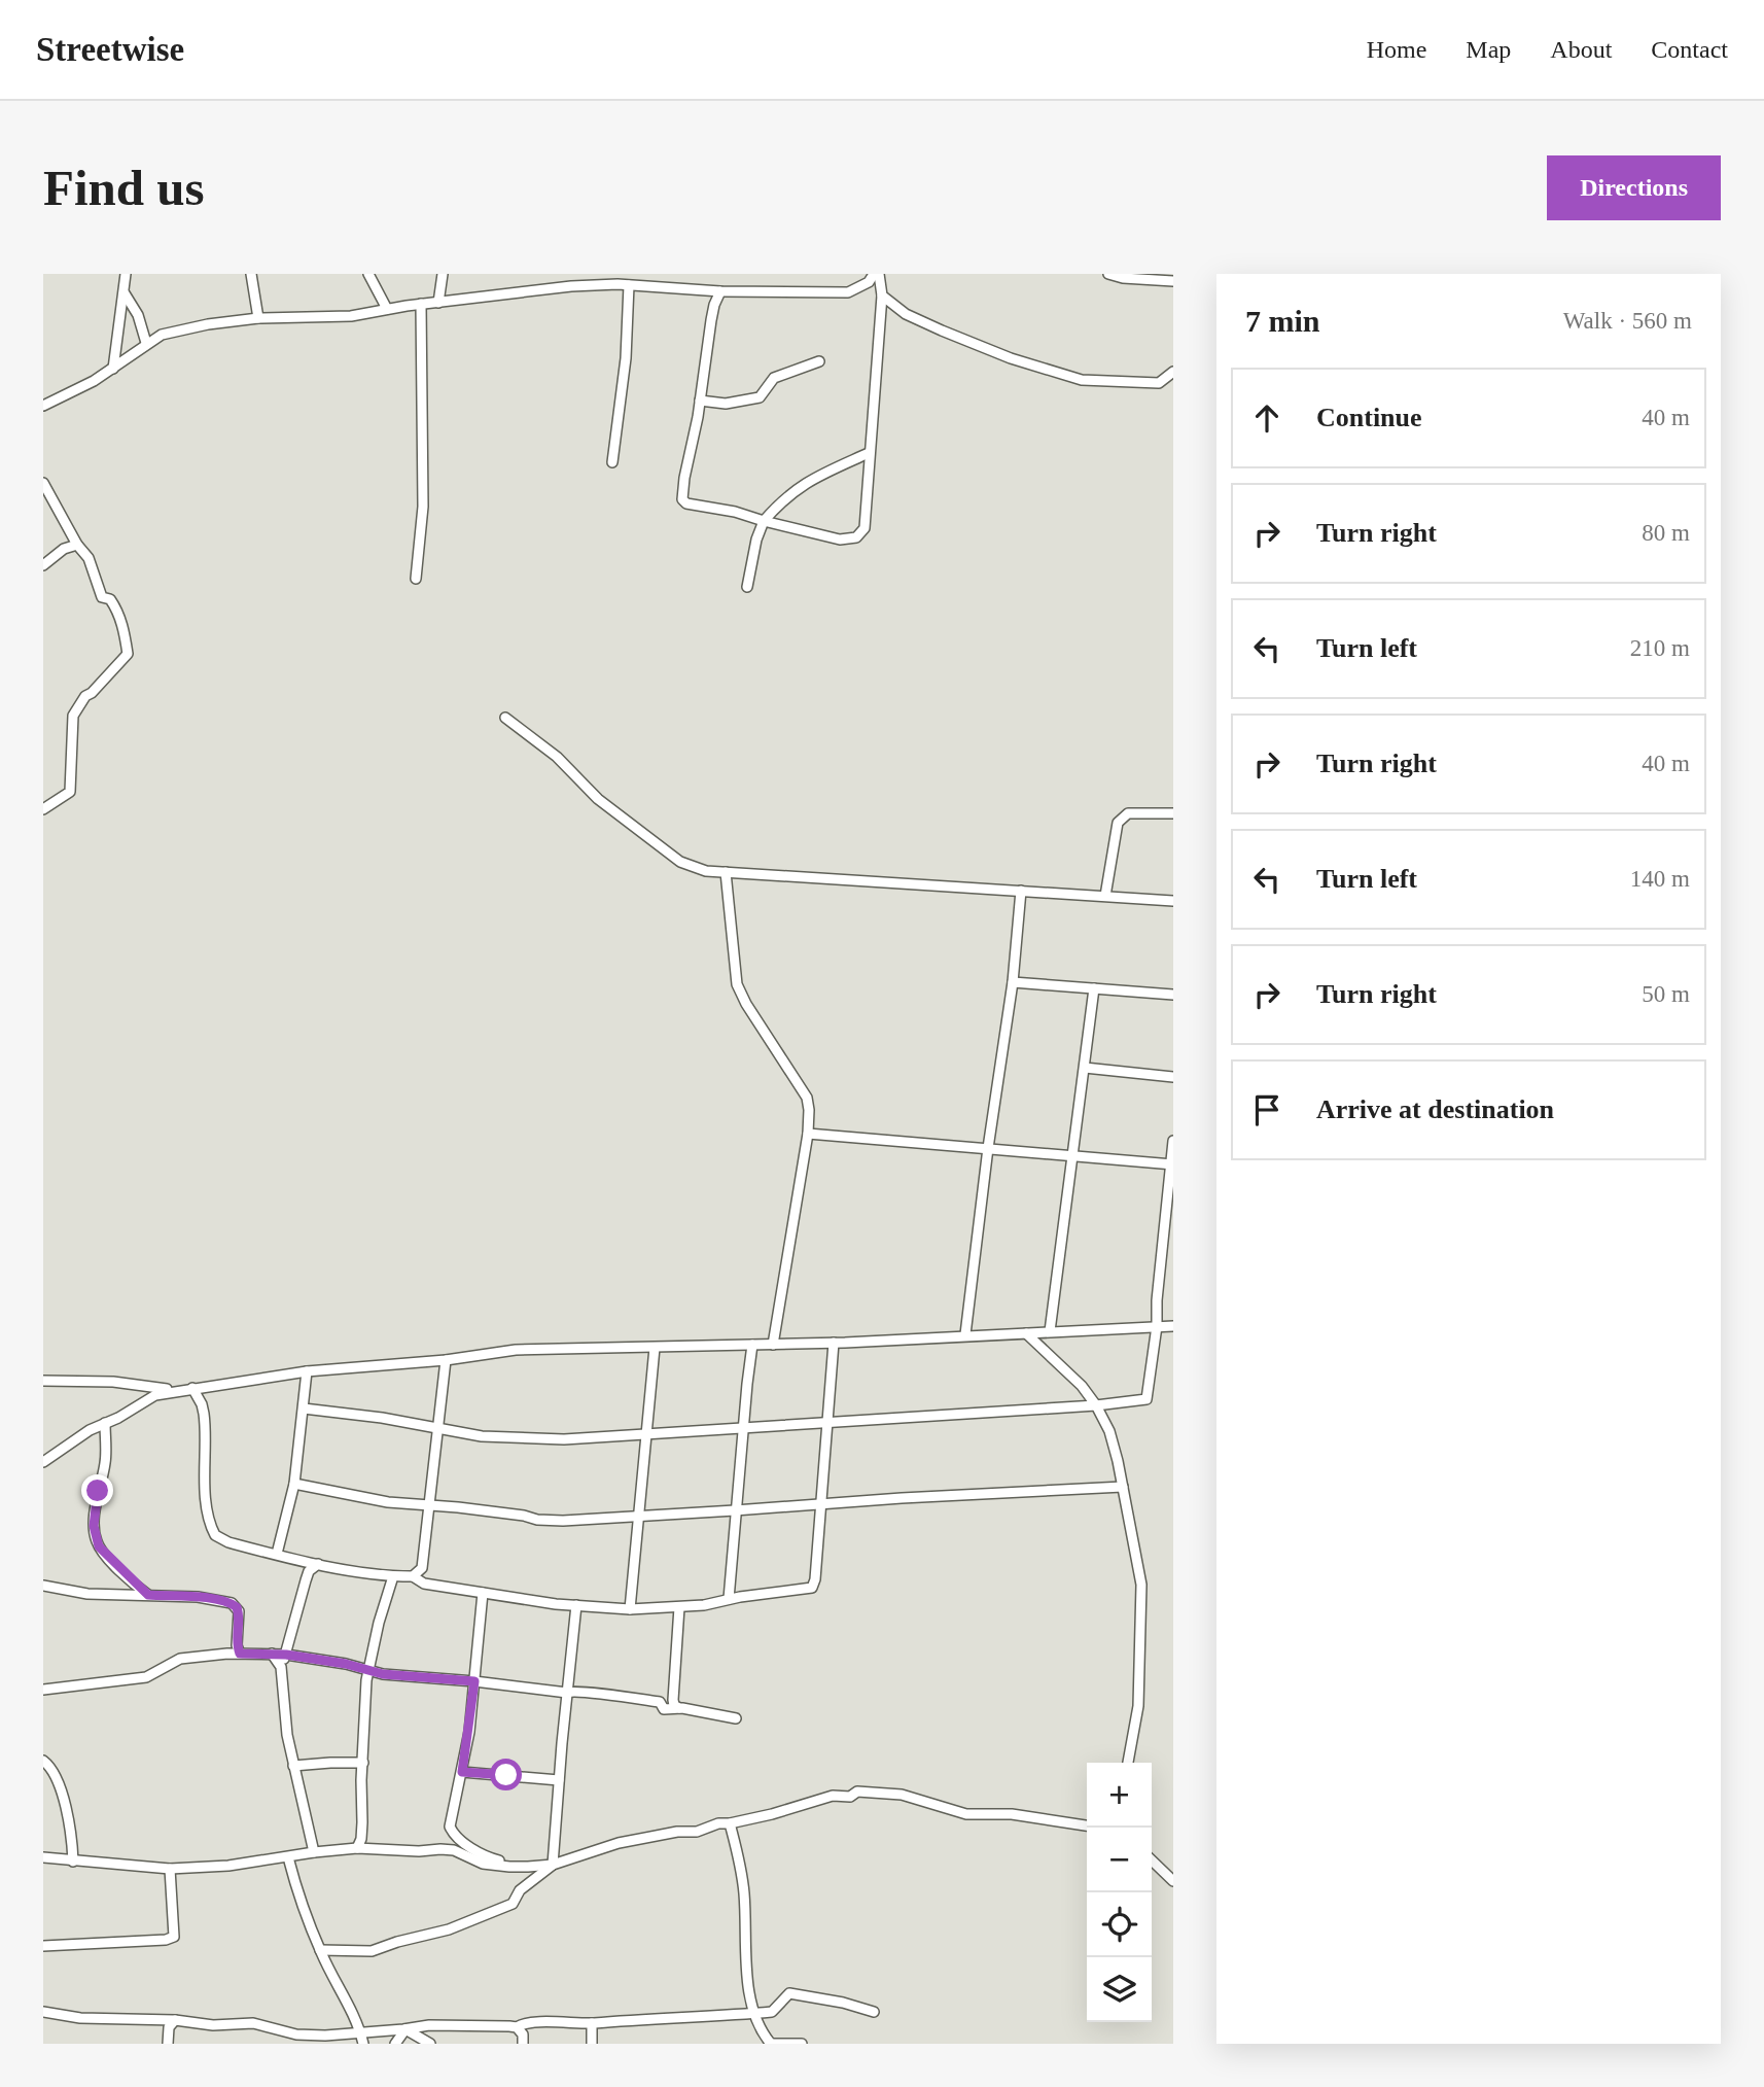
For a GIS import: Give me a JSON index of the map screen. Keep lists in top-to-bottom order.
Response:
{
  "page": {
    "header": "Streetwise",
    "nav": [
      "Home",
      "Map",
      "About",
      "Contact"
    ],
    "buttons": "Directions",
    "title": "Find us",
    "heading": ["7 min", "Walk · 560 m"],
    "list": [
      ["Continue", "40 m"],
      ["Turn right", "80 m"],
      ["Turn left", "210 m"],
      ["Turn right", "40 m"],
      ["Turn left", "140 m"],
      ["Turn right", "50 m"],
      "Arrive at destination"
    ],
    "map_buttons": ["+", "−"]
  }
}
